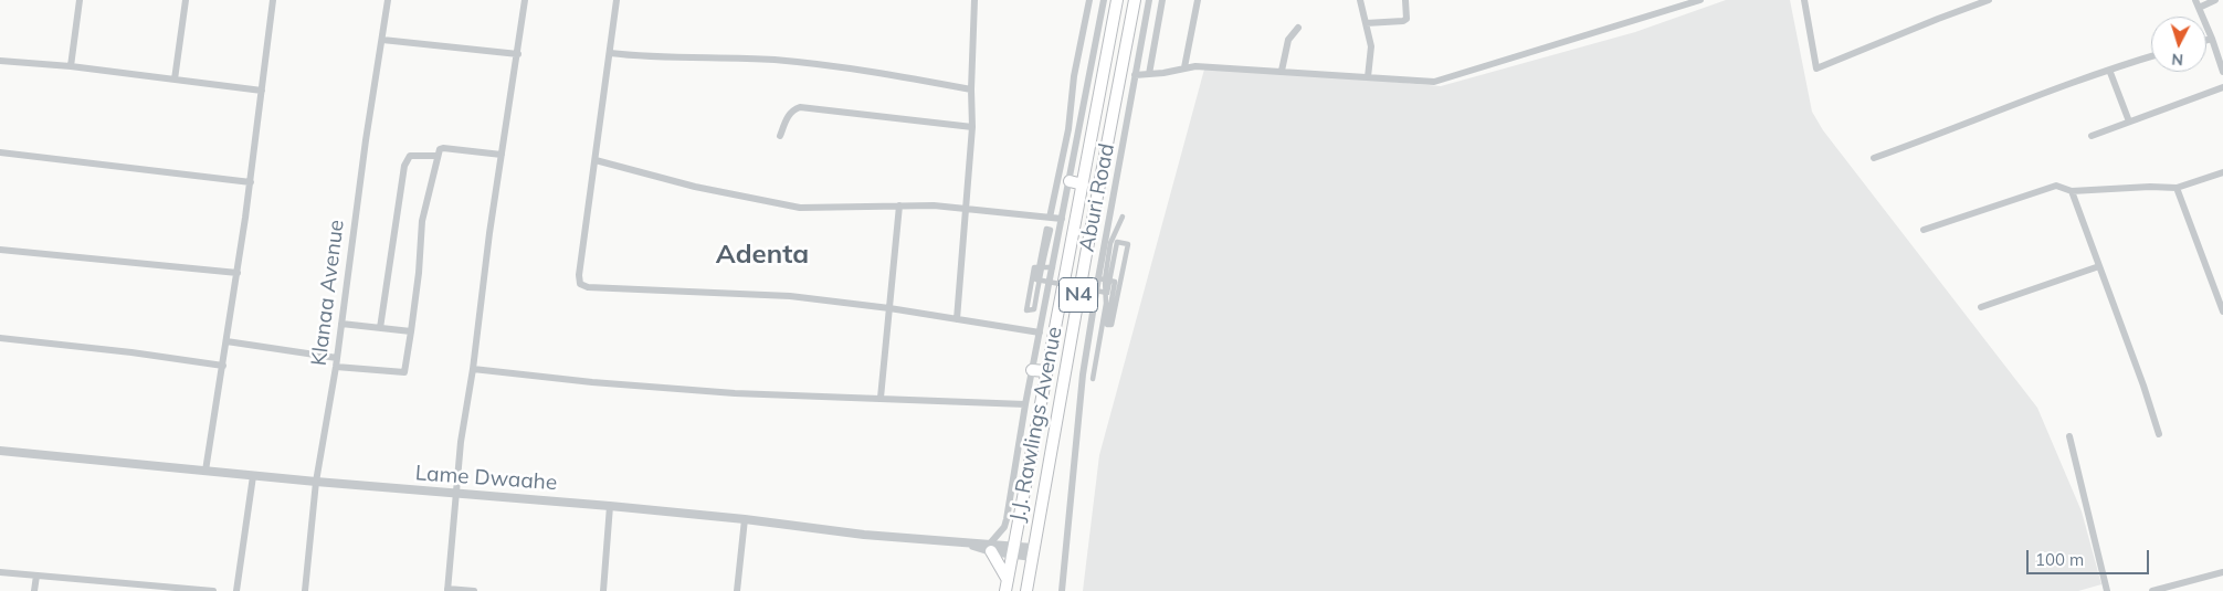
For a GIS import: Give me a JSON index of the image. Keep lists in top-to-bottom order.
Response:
{
  "streets": {
    "highway": ["Aburi Road", "N4", "J.J. Rawlings Avenue"],
    "street": ["Klanaa Avenue", "Lame Dwaahe"]
  },
  "crossings": [
    ["Aburi Road", "Lame Dwaahe"],
    ["Klanaa Avenue", "Lame Dwaahe"],
    ["N4", "J.J. Rawlings Avenue"],
    ["N4", "Lame Dwaahe"],
    ["J.J. Rawlings Avenue", "Lame Dwaahe"]
  ],
  "districts": ["Adenta"],
  "scale_bar": "100 m",
  "north": "bottom"
}
